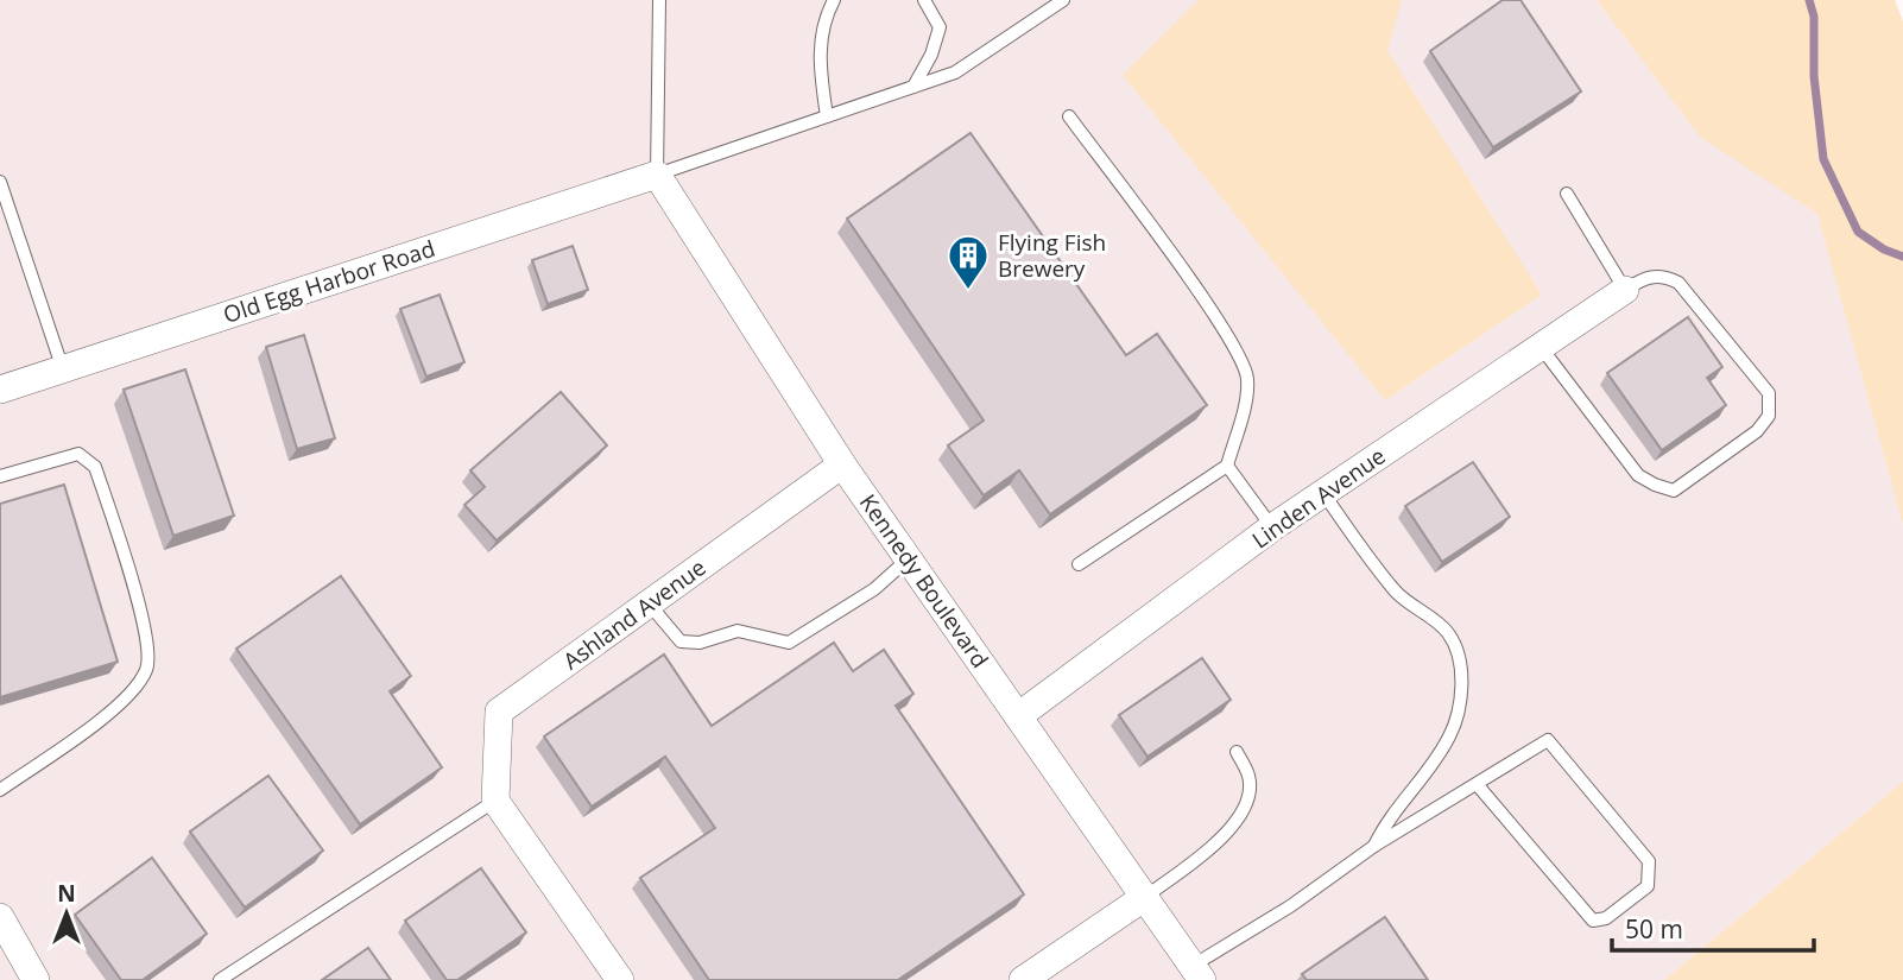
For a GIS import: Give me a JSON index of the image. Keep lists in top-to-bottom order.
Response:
{
  "streets": {
    "street": [
      "Old Egg Harbor Road",
      "Linden Avenue",
      "Kennedy Boulevard",
      "Ashland Avenue"
    ]
  },
  "crossings": [
    ["Old Egg Harbor Road", "Kennedy Boulevard"],
    ["Linden Avenue", "Kennedy Boulevard"],
    ["Kennedy Boulevard", "Ashland Avenue"]
  ],
  "places": {
    "building": ["Flying Fish Brewery"]
  },
  "scale_bar": "50 m",
  "north": "top"
}
